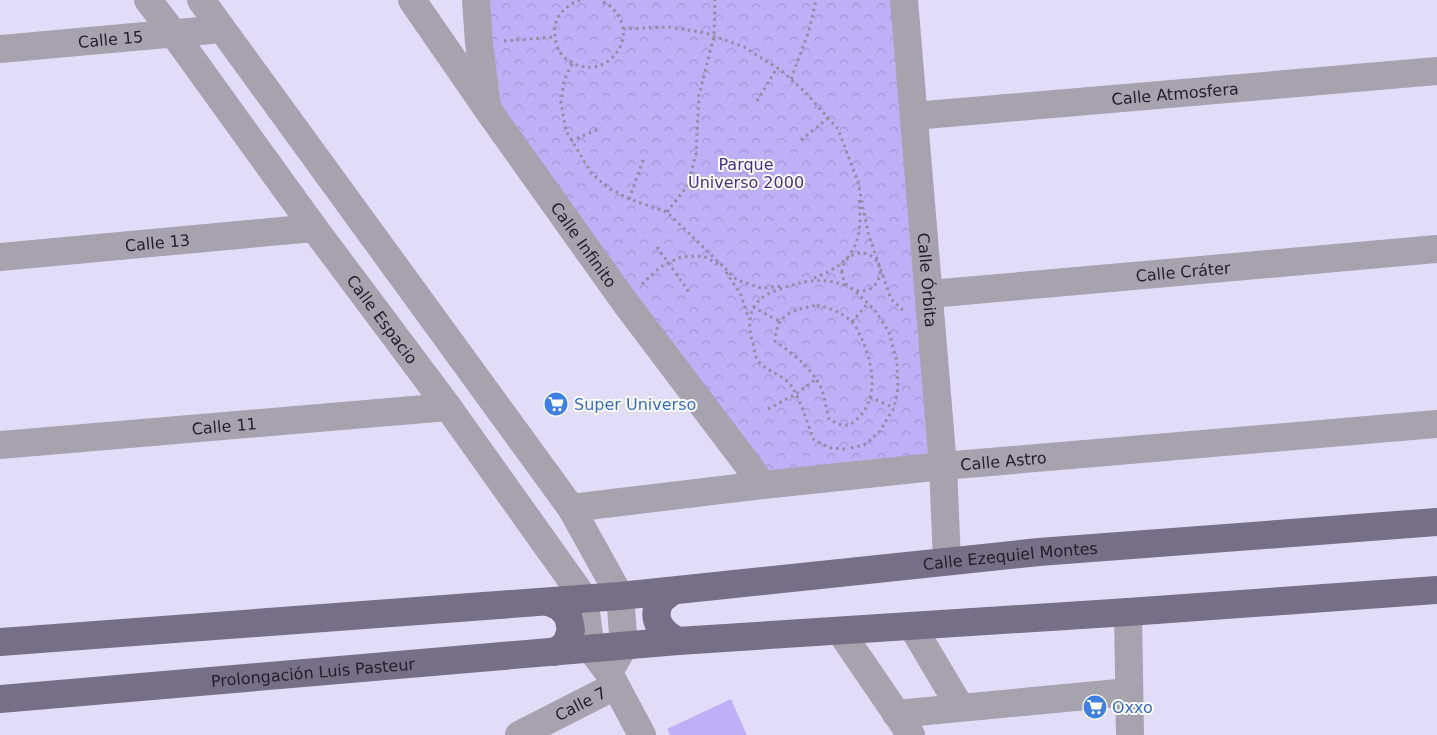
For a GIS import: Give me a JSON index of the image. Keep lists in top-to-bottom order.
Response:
{
  "streets": {
    "main road": ["Calle Ezequiel Montes", "Prolongación Luis Pasteur"],
    "street": [
      "Calle 15",
      "Calle Atmosfera",
      "Calle 13",
      "Calle Infinito",
      "Calle Cráter",
      "Calle Órbita",
      "Calle Espacio",
      "Calle 11",
      "Calle Astro",
      "Calle 7"
    ]
  },
  "crossings": [
    ["Calle 15", "Calle Espacio"],
    ["Calle Atmosfera", "Calle Órbita"],
    ["Calle 13", "Calle Espacio"],
    ["Calle Infinito", "Calle Astro"],
    ["Calle Cráter", "Calle Órbita"],
    ["Calle Órbita", "Calle Astro"],
    ["Calle Órbita", "Calle Ezequiel Montes"],
    ["Calle Espacio", "Calle 11"],
    ["Calle Espacio", "Calle Ezequiel Montes"],
    ["Calle Espacio", "Prolongación Luis Pasteur"]
  ],
  "parks": ["Parque Universo 2000"],
  "places": {
    "supermarket": ["Super Universo", "Oxxo"]
  }
}
